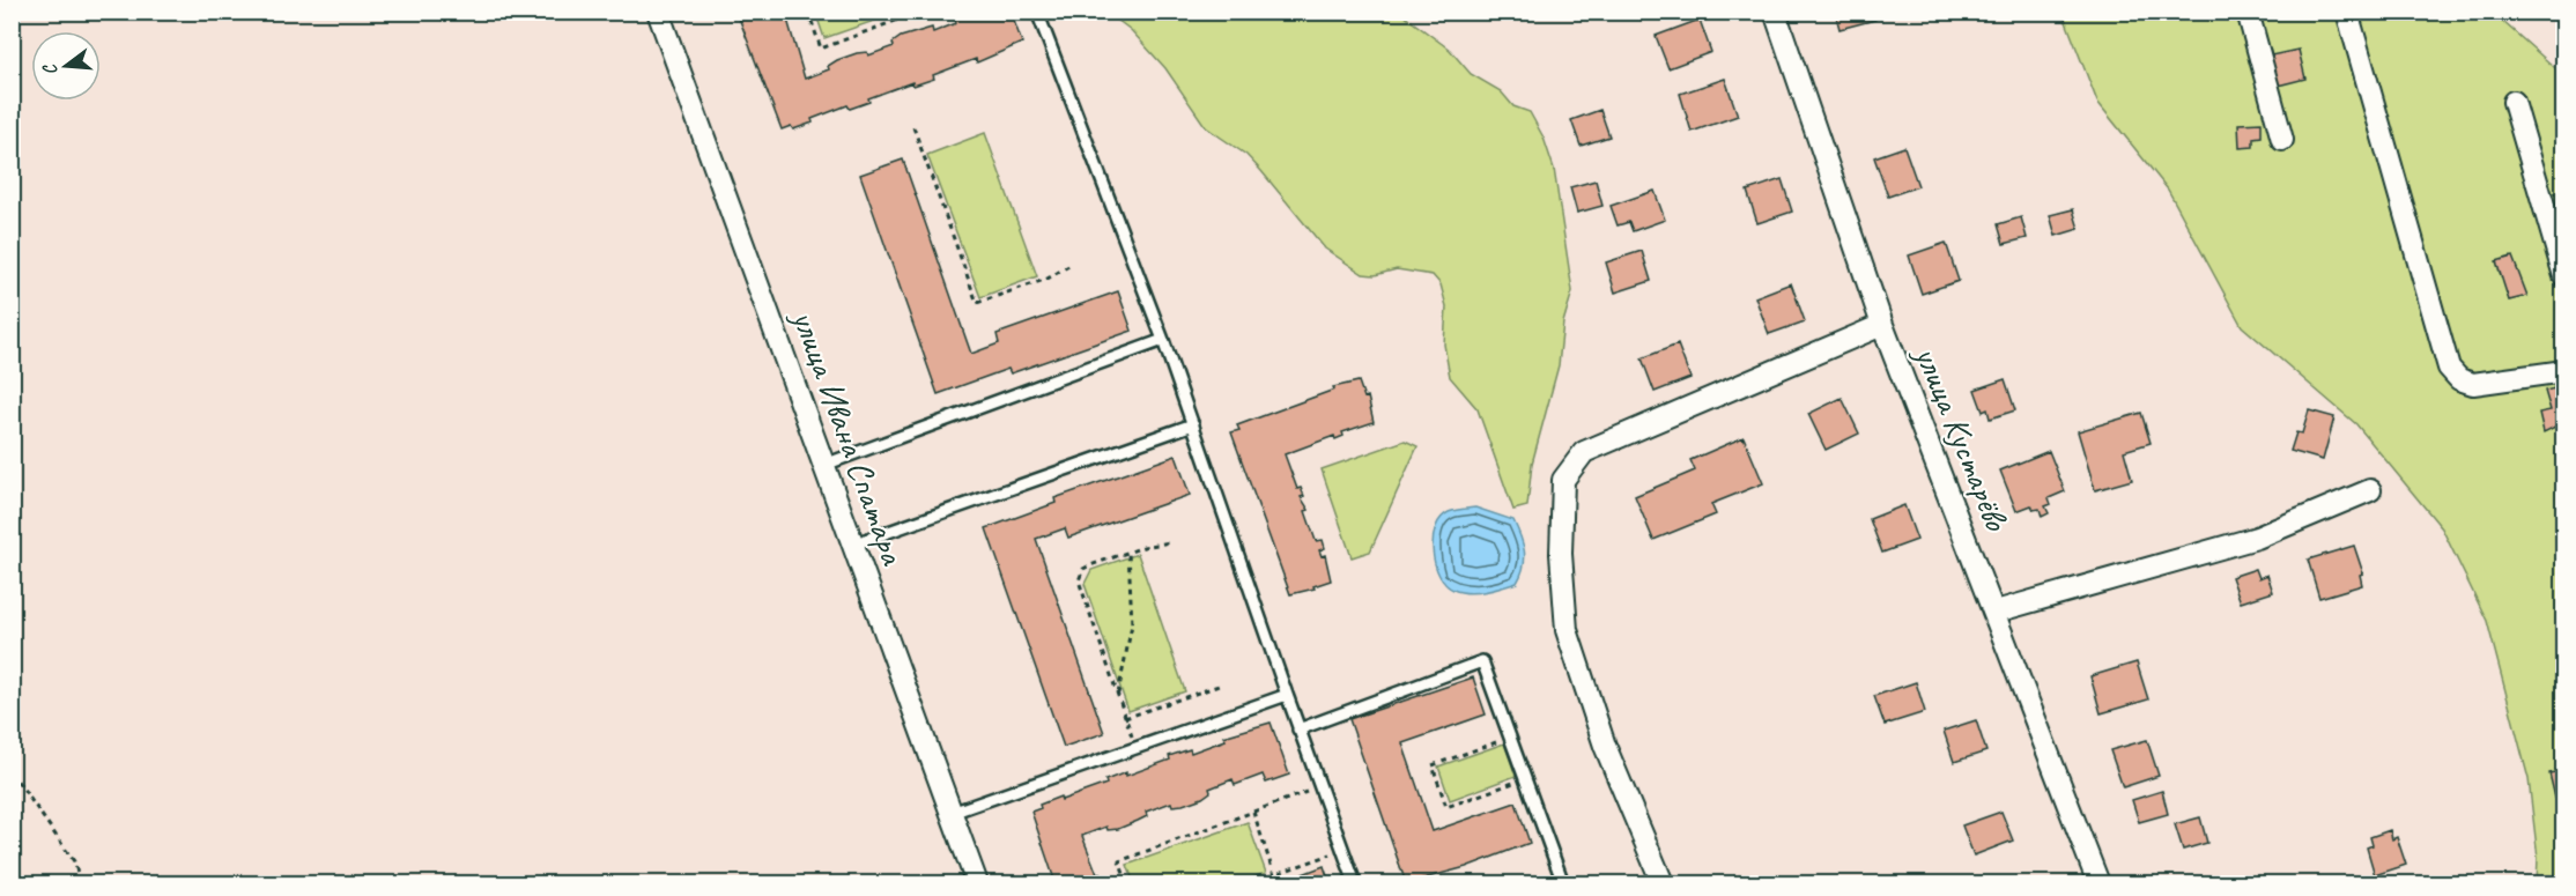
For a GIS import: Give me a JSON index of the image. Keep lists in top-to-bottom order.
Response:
{
  "streets": {
    "street": ["улица Ивана Спатара", "улица Кустарёво"]
  },
  "north": "left"
}
